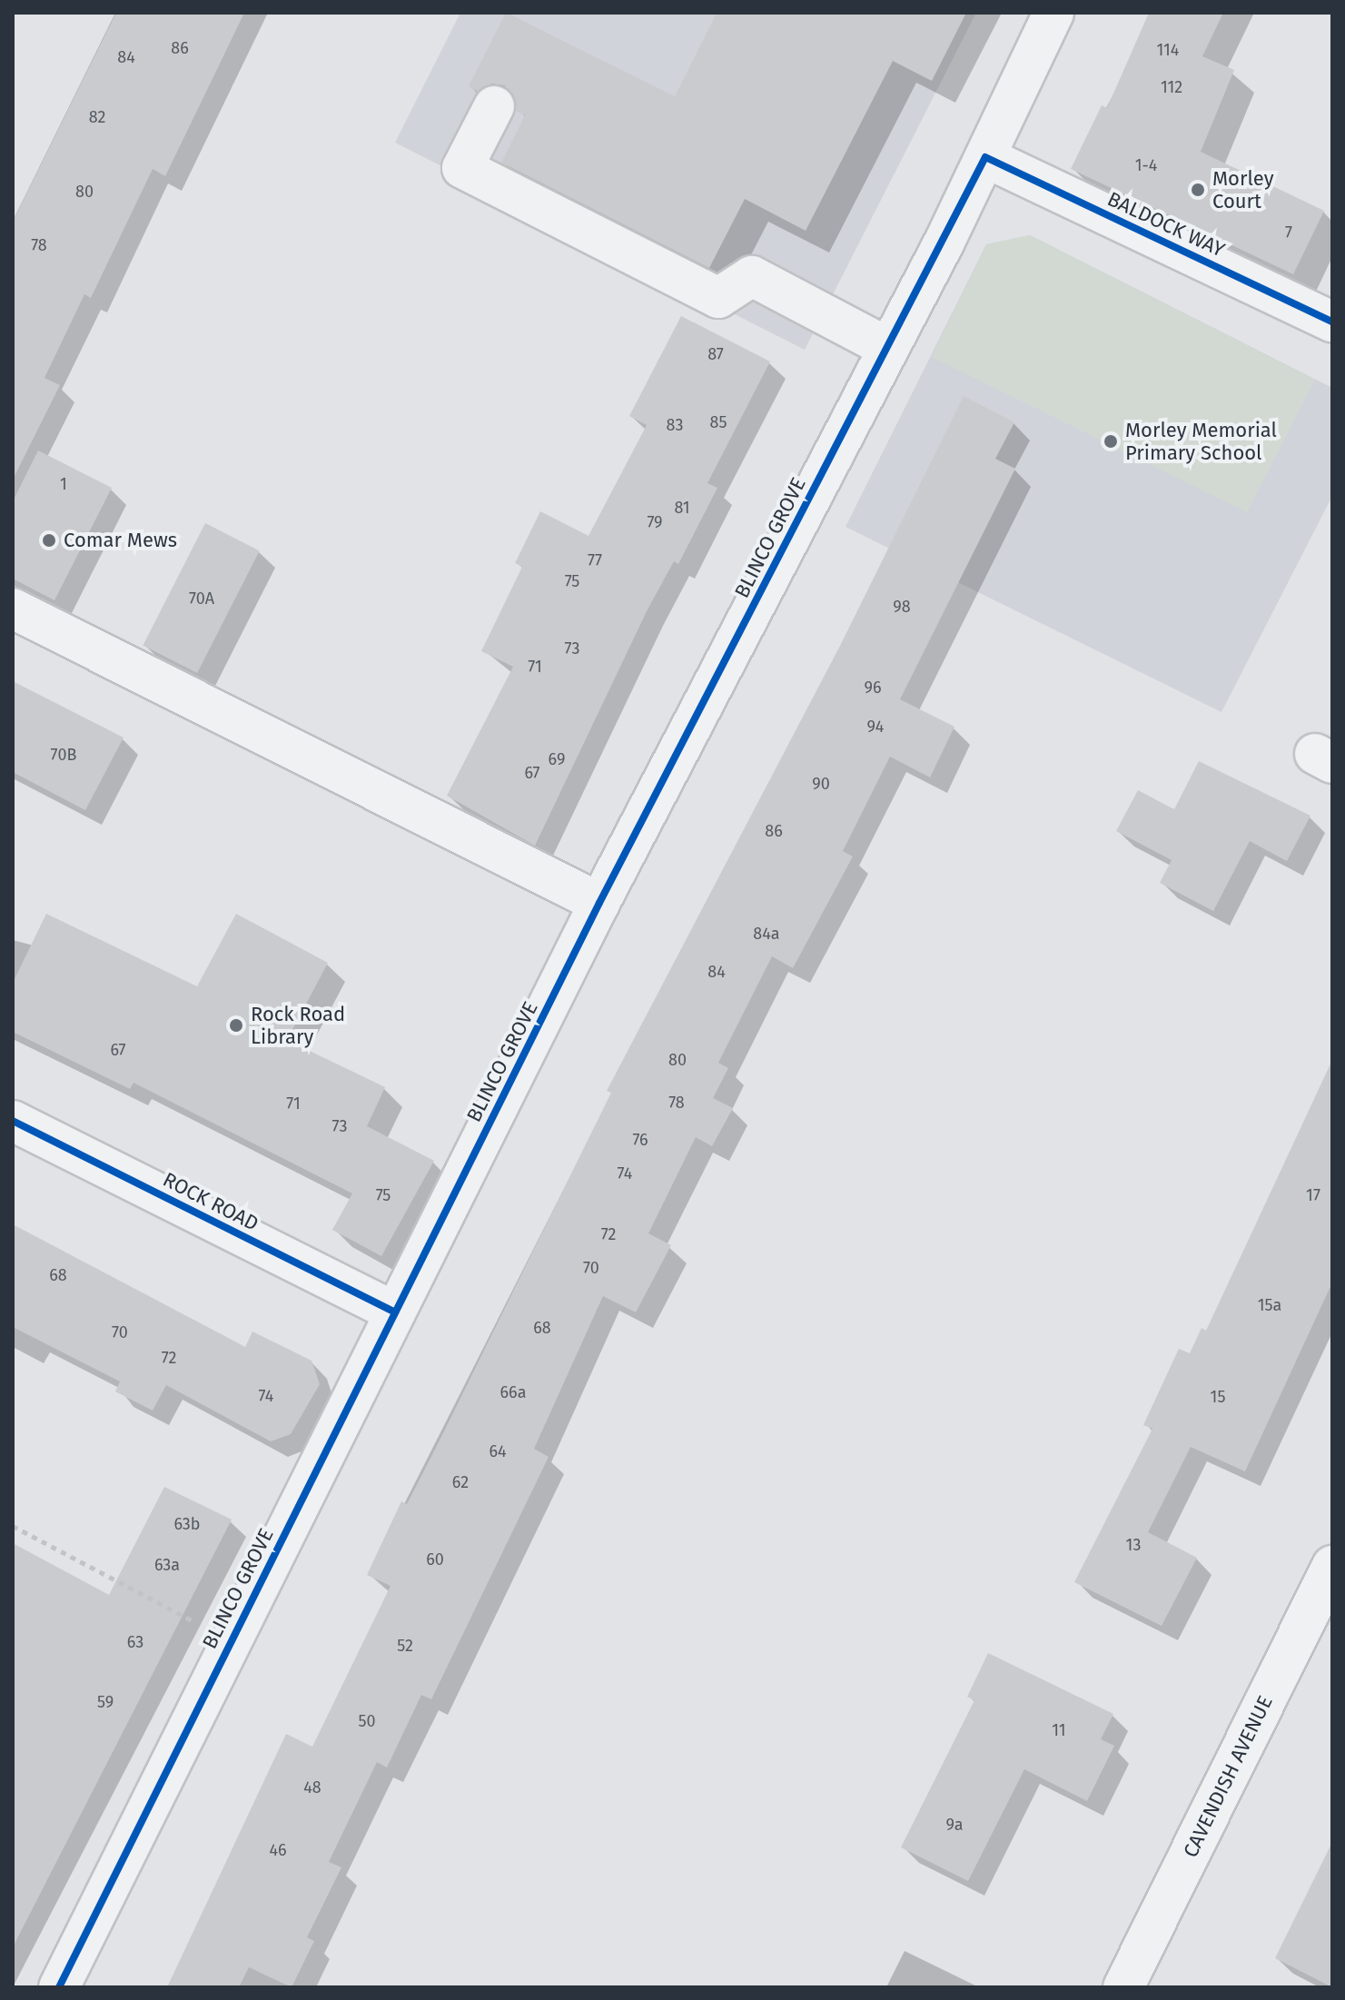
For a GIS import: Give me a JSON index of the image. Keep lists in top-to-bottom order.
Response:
{
  "streets": {
    "street": [
      "BALDOCK WAY",
      "BLINCO GROVE",
      "ROCK ROAD",
      "CAVENDISH AVENUE"
    ]
  },
  "crossings": [
    ["BALDOCK WAY", "BLINCO GROVE"],
    ["BLINCO GROVE", "ROCK ROAD"]
  ],
  "places": [
    "Morley Court",
    "Morley Memorial Primary School",
    "Comar Mews",
    "Rock Road Library"
  ],
  "house_numbers": [
    "86",
    "114",
    "84",
    "112",
    "82",
    "1-4",
    "80",
    "7",
    "78",
    "87",
    "85",
    "83",
    "1",
    "81",
    "79",
    "77",
    "75",
    "70A",
    "98",
    "73",
    "71",
    "96",
    "94",
    "70B",
    "69",
    "67",
    "90",
    "86",
    "84a",
    "84",
    "67",
    "80",
    "78",
    "71",
    "73",
    "76",
    "74",
    "75",
    "17",
    "72",
    "70",
    "68",
    "15a",
    "68",
    "70",
    "72",
    "66a",
    "74",
    "15",
    "64",
    "62",
    "63b",
    "13",
    "60",
    "63a",
    "63",
    "52",
    "59",
    "50",
    "11",
    "48",
    "9a",
    "46"
  ]
}
